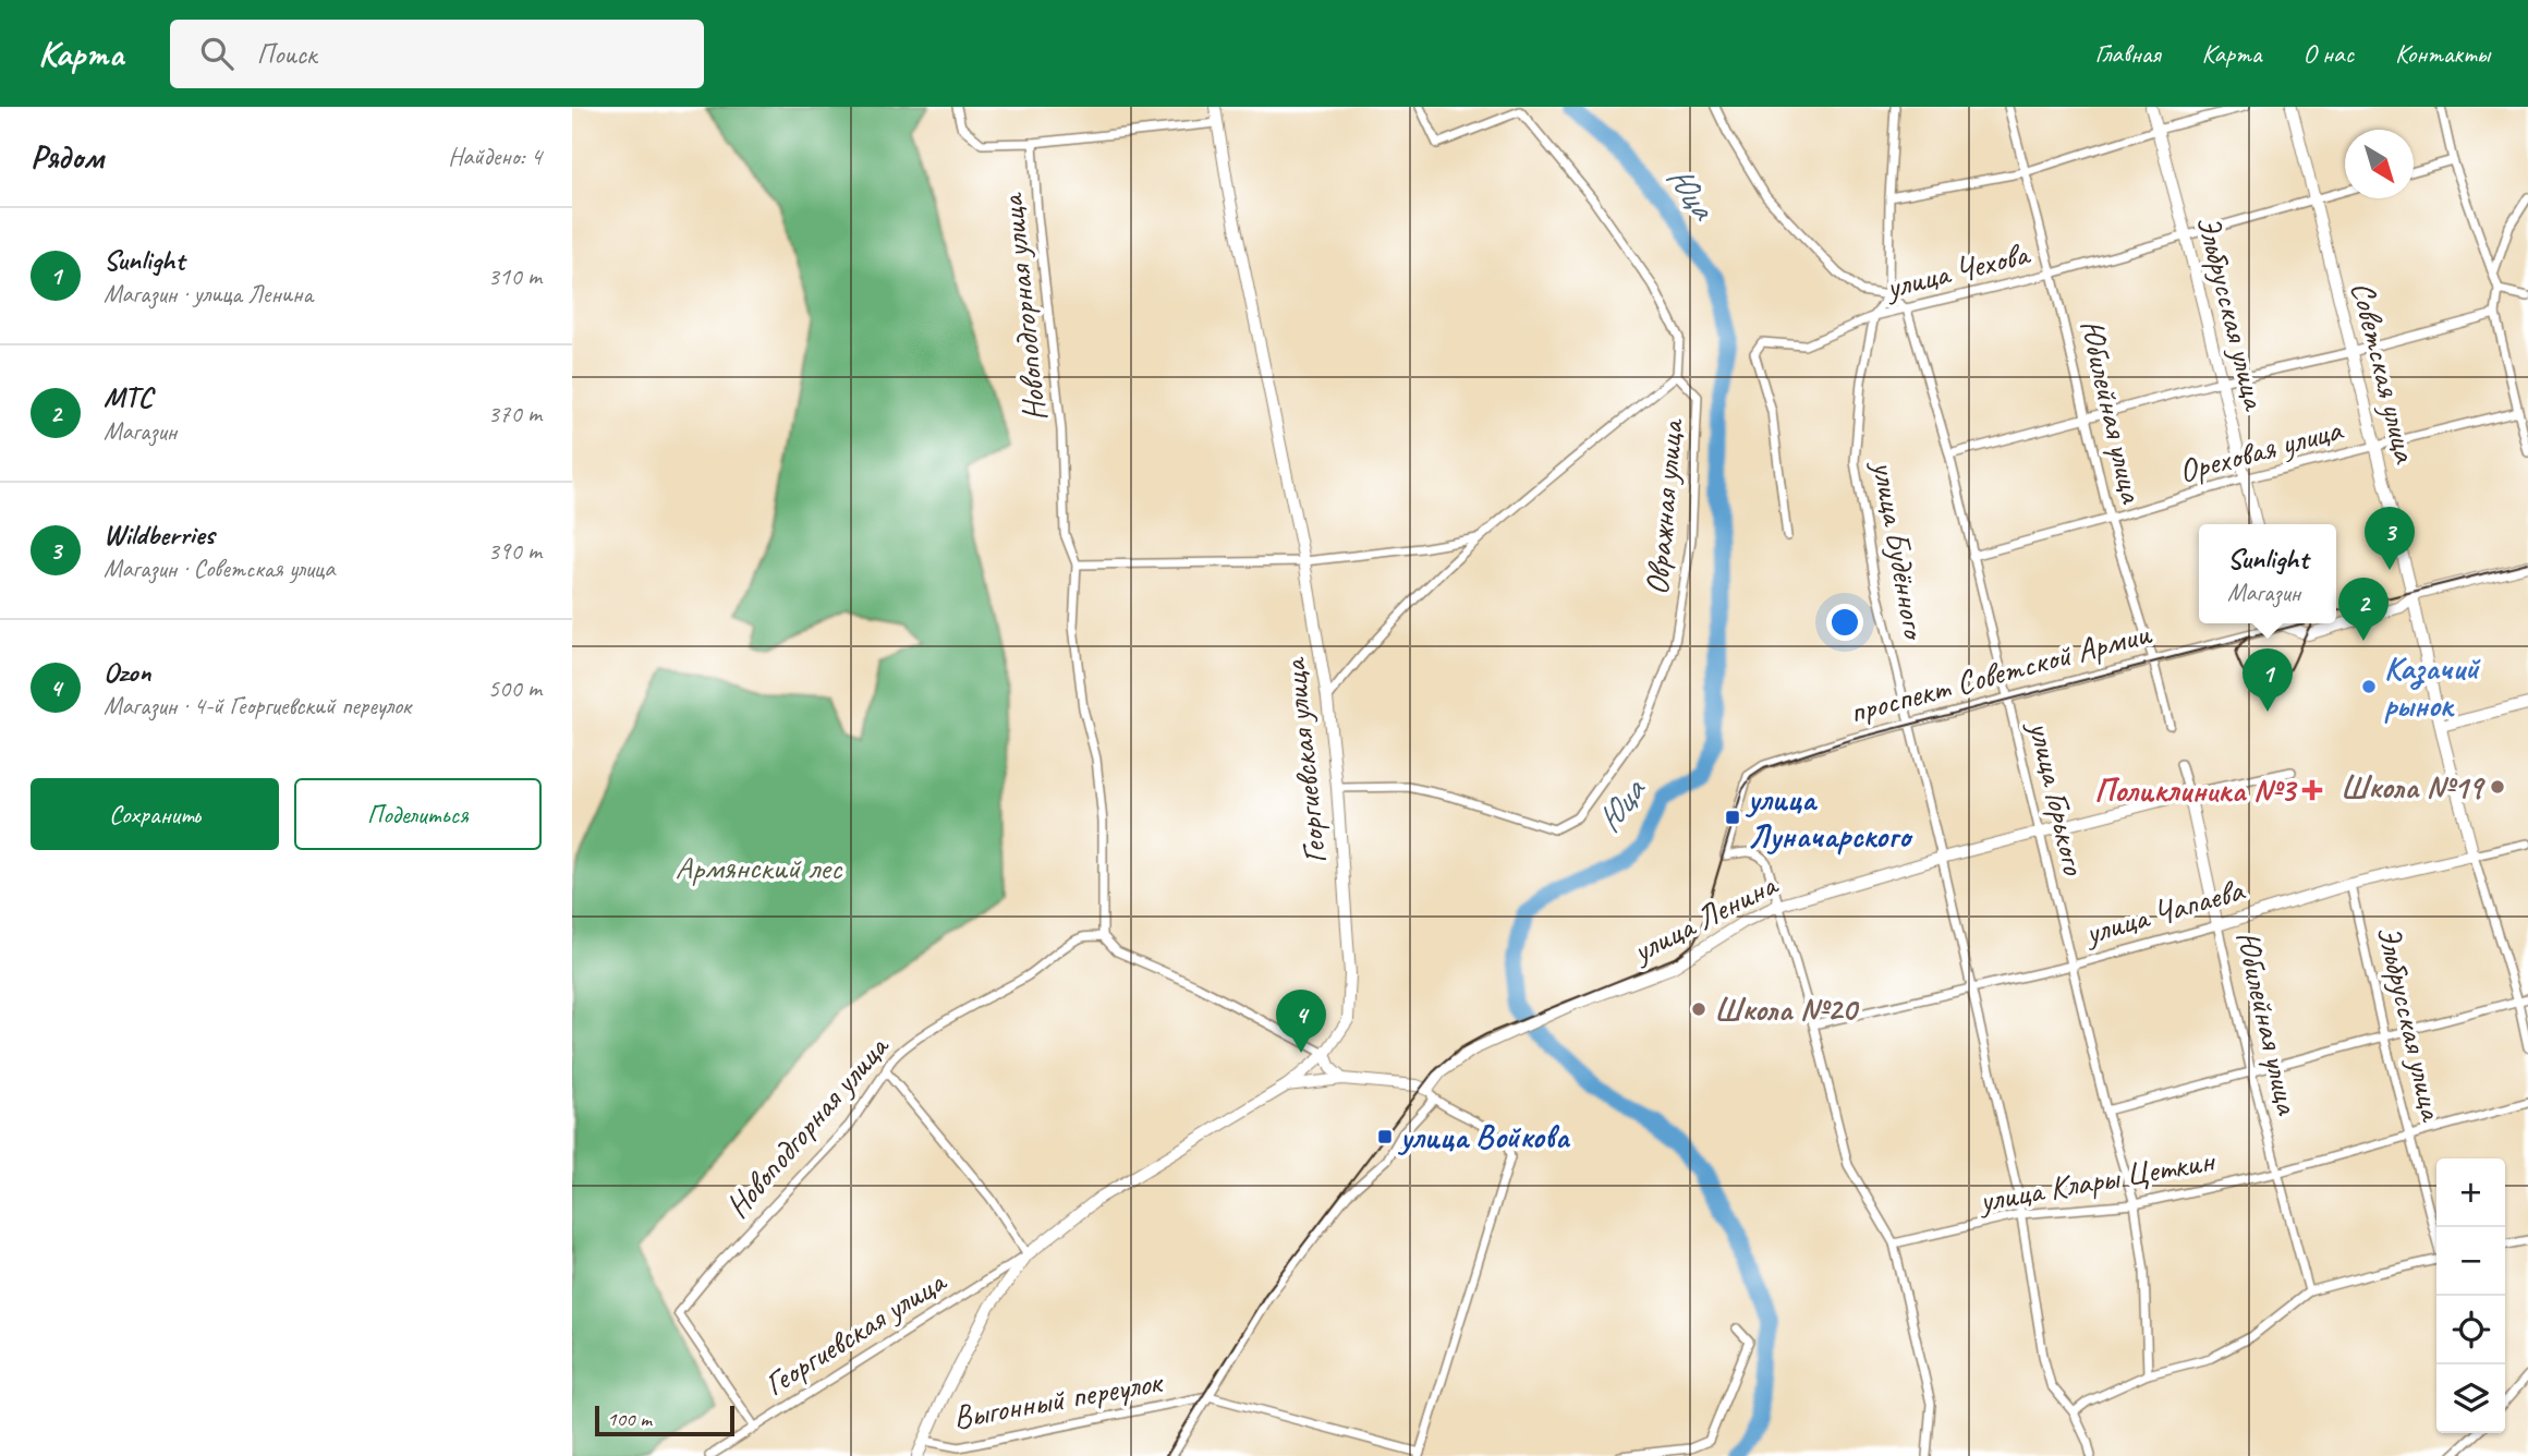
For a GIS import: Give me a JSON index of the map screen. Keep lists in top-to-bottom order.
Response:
{
  "streets": {
    "main road": [
      "Эльбрусская улица",
      "Советская улица",
      "Юбилейная улица",
      "проспект Советской Армии",
      "Георгиевская улица",
      "улица Чапаева",
      "улица Ленина"
    ],
    "street": [
      "улица Чехова",
      "Новоподгорная улица",
      "Ореховая улица",
      "Овражная улица",
      "улица Будённого",
      "улица Горького",
      "улица Клары Цеткин",
      "Выгонный переулок"
    ]
  },
  "crossings": [
    ["улица Чехова", "Эльбрусская улица"],
    ["улица Чехова", "Советская улица"],
    ["улица Чехова", "Юбилейная улица"],
    ["улица Чехова", "улица Будённого"],
    ["улица Чехова", "улица Горького"],
    ["Новоподгорная улица", "Георгиевская улица"],
    ["Эльбрусская улица", "Ореховая улица"],
    ["Эльбрусская улица", "улица Чапаева"],
    ["Эльбрусская улица", "улица Клары Цеткин"],
    ["Советская улица", "Ореховая улица"],
    ["Советская улица", "проспект Советской Армии"],
    ["Советская улица", "улица Чапаева"],
    ["Юбилейная улица", "Ореховая улица"],
    ["Юбилейная улица", "проспект Советской Армии"],
    ["Юбилейная улица", "улица Чапаева"],
    ["Юбилейная улица", "улица Ленина"],
    ["Юбилейная улица", "улица Клары Цеткин"],
    ["Ореховая улица", "улица Горького"],
    ["Овражная улица", "Георгиевская улица"],
    ["улица Будённого", "проспект Советской Армии"],
    ["улица Будённого", "улица Чапаева"],
    ["улица Будённого", "улица Ленина"],
    ["улица Будённого", "улица Клары Цеткин"],
    ["проспект Советской Армии", "улица Горького"],
    ["проспект Советской Армии", "улица Ленина"],
    ["Георгиевская улица", "Выгонный переулок"],
    ["улица Горького", "улица Чапаева"],
    ["улица Горького", "улица Ленина"],
    ["улица Горького", "улица Клары Цеткин"]
  ],
  "water": ["Юца"],
  "parks": ["Армянский лес"],
  "places": {
    "other": ["Казачий рынок", "Школа №19", "Школа №20"],
    "health": ["Поликлиника №3"],
    "transit": ["улица Луначарского", "улица Войкова"]
  },
  "scale_bar": "100 m",
  "north": "bottom right",
  "page": {
    "header": "Карта",
    "search": "Поиск",
    "nav": [
      "Главная",
      "Карта",
      "О нас",
      "Контакты"
    ],
    "heading": ["Рядом", "Найдено: 4"],
    "list": [
      {
        "mark": "1",
        "name": "Sunlight",
        "note": "Магазин · улица Ленина",
        "value": "310 m"
      },
      {
        "mark": "2",
        "name": "МТС",
        "note": "Магазин",
        "value": "370 m"
      },
      {
        "mark": "3",
        "name": "Wildberries",
        "note": "Магазин · Советская улица",
        "value": "390 m"
      },
      {
        "mark": "4",
        "name": "Ozon",
        "note": "Магазин · 4-й Георгиевский переулок",
        "value": "500 m"
      }
    ],
    "pins": [
      "3",
      "2",
      "1",
      "4"
    ],
    "popup": ["Sunlight", "Магазин"],
    "buttons": ["Сохранить", "Поделиться"],
    "map_buttons": ["+", "−"],
    "scale": "100 m"
  }
}
